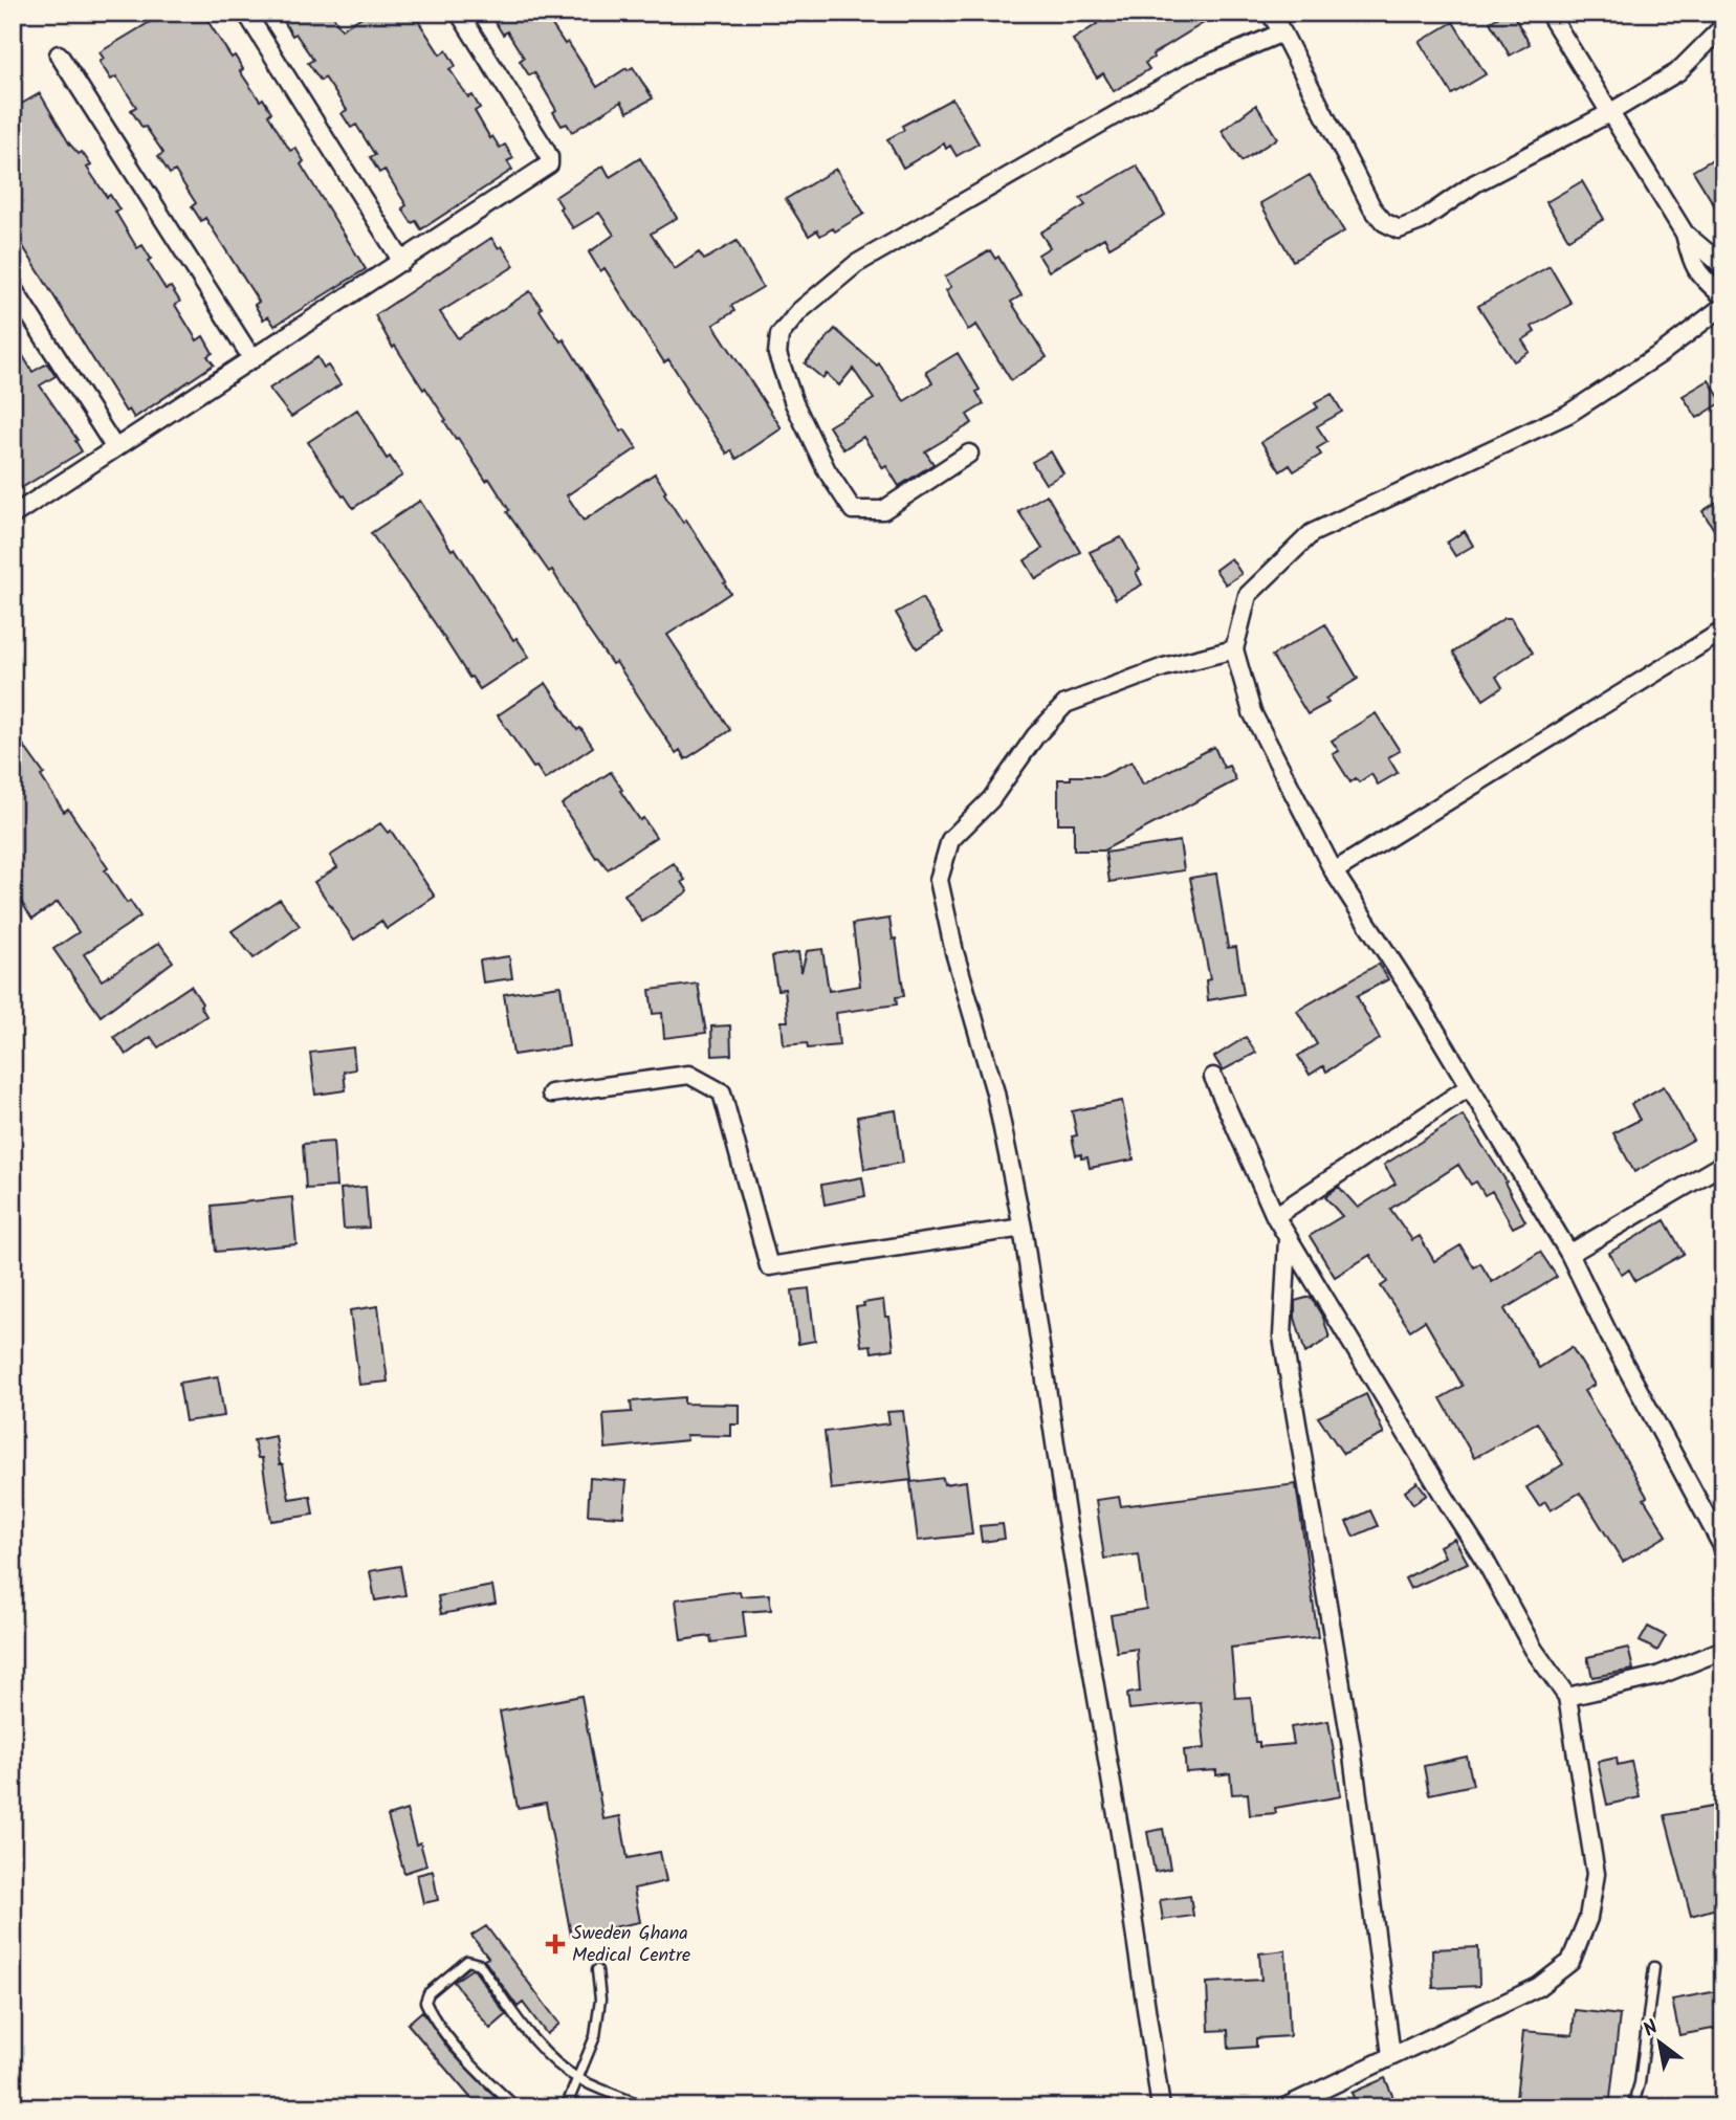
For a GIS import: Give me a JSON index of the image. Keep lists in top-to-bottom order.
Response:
{
  "places": {
    "health": ["Sweden Ghana Medical Centre"]
  },
  "north": "top left"
}
